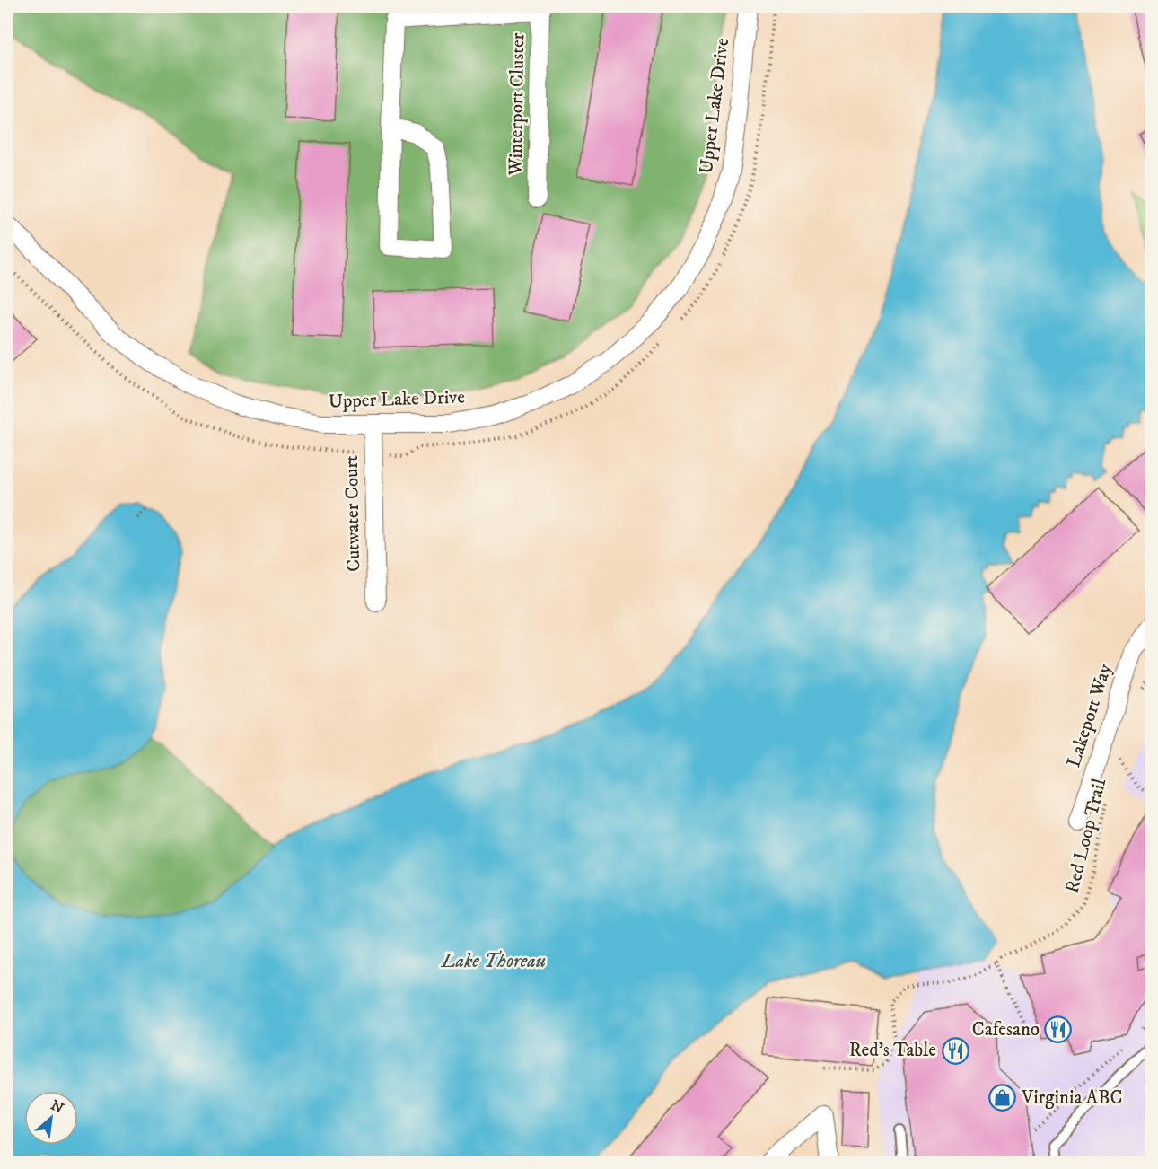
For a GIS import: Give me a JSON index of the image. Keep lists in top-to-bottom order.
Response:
{
  "streets": {
    "street": [
      "Winterport Cluster",
      "Upper Lake Drive",
      "Cutwater Court",
      "Lakeport Way"
    ],
    "path": ["Red Loop Trail"]
  },
  "crossings": [
    ["Upper Lake Drive", "Cutwater Court"]
  ],
  "water": ["Lake Thoreau"],
  "places": {
    "restaurant": ["Cafesano", "Red's Table"],
    "shop": ["Virginia ABC"]
  },
  "north": "top right"
}
